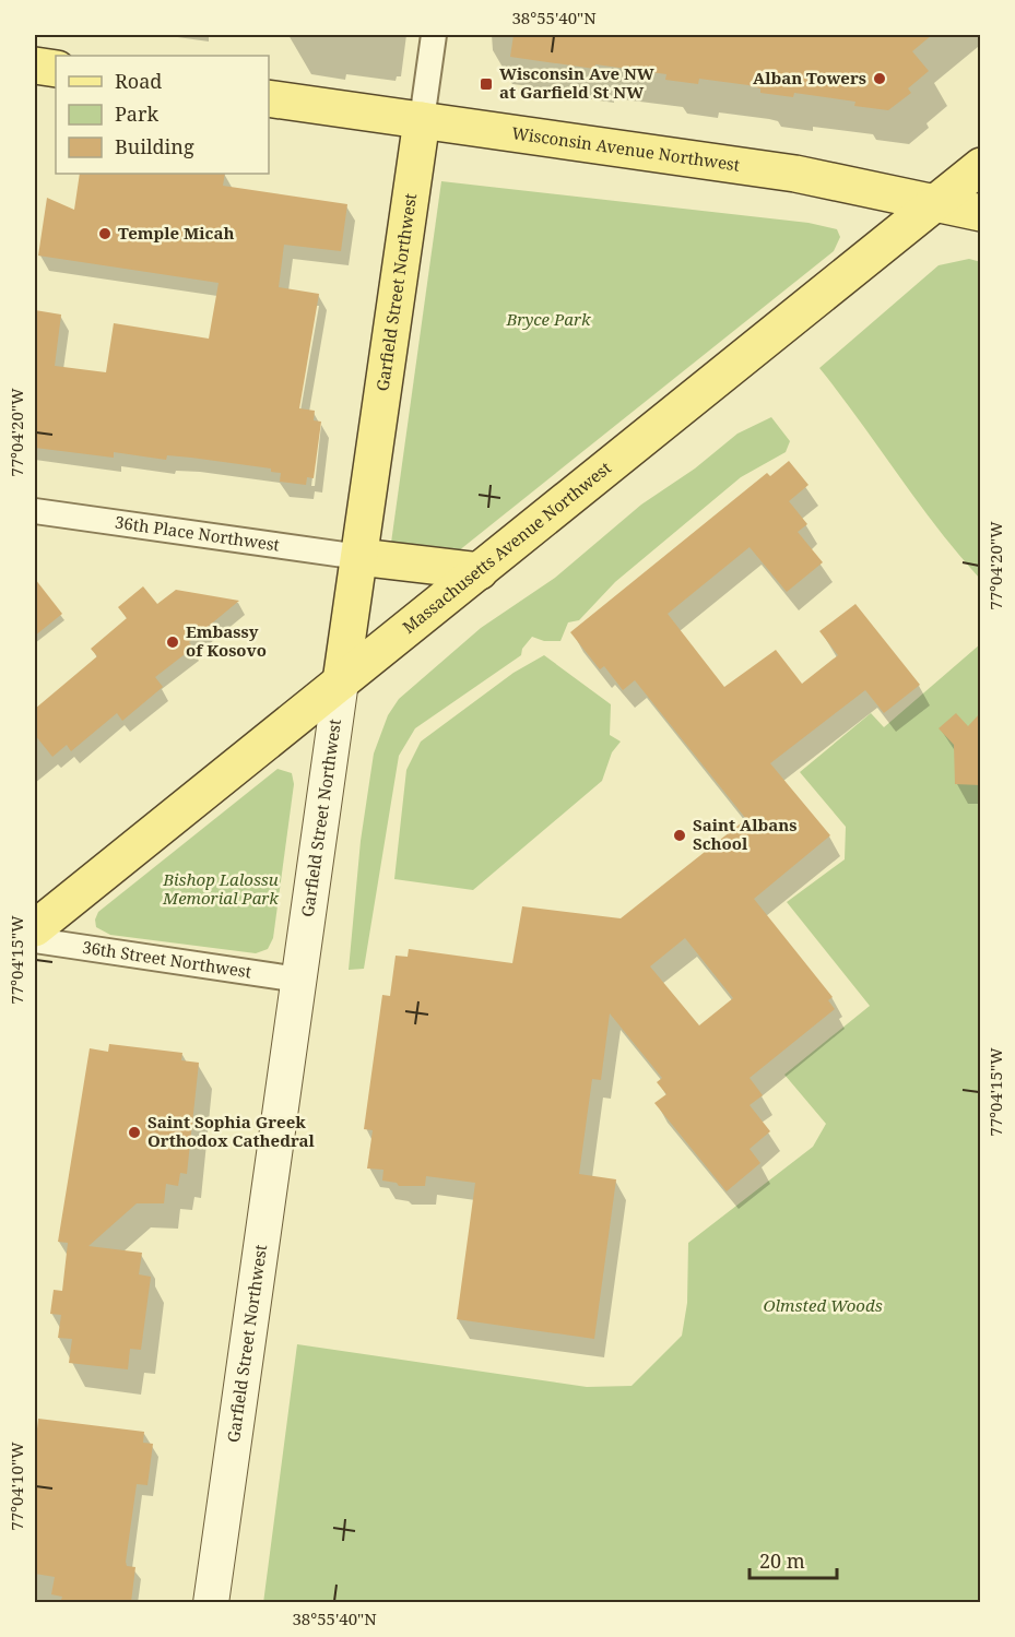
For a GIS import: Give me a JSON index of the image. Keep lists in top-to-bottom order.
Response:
{
  "streets": {
    "main road": ["Wisconsin Avenue Northwest", "Garfield Street Northwest", "Massachusetts Avenue Northwest"],
    "street": ["36th Place Northwest", "36th Street Northwest"]
  },
  "crossings": [
    ["Wisconsin Avenue Northwest", "Garfield Street Northwest"],
    ["Wisconsin Avenue Northwest", "Massachusetts Avenue Northwest"],
    ["Garfield Street Northwest", "36th Place Northwest"],
    ["Garfield Street Northwest", "Massachusetts Avenue Northwest"],
    ["Garfield Street Northwest", "36th Street Northwest"]
  ],
  "parks": ["Bryce Park", "Bishop Lalossu Memorial Park", "Olmsted Woods"],
  "places": {
    "other": [
      "Alban Towers",
      "Temple Micah",
      "Embassy of Kosovo",
      "Saint Albans School",
      "Saint Sophia Greek Orthodox Cathedral"
    ],
    "transit": ["Wisconsin Ave NW at Garfield St NW"]
  },
  "legend": ["Road", "Park", "Building"],
  "scale_bar": "20 m",
  "coordinates": [
    "38°55'40\"N",
    "77°04'20\"W",
    "77°04'15\"W",
    "77°04'10\"W"
  ]
}
